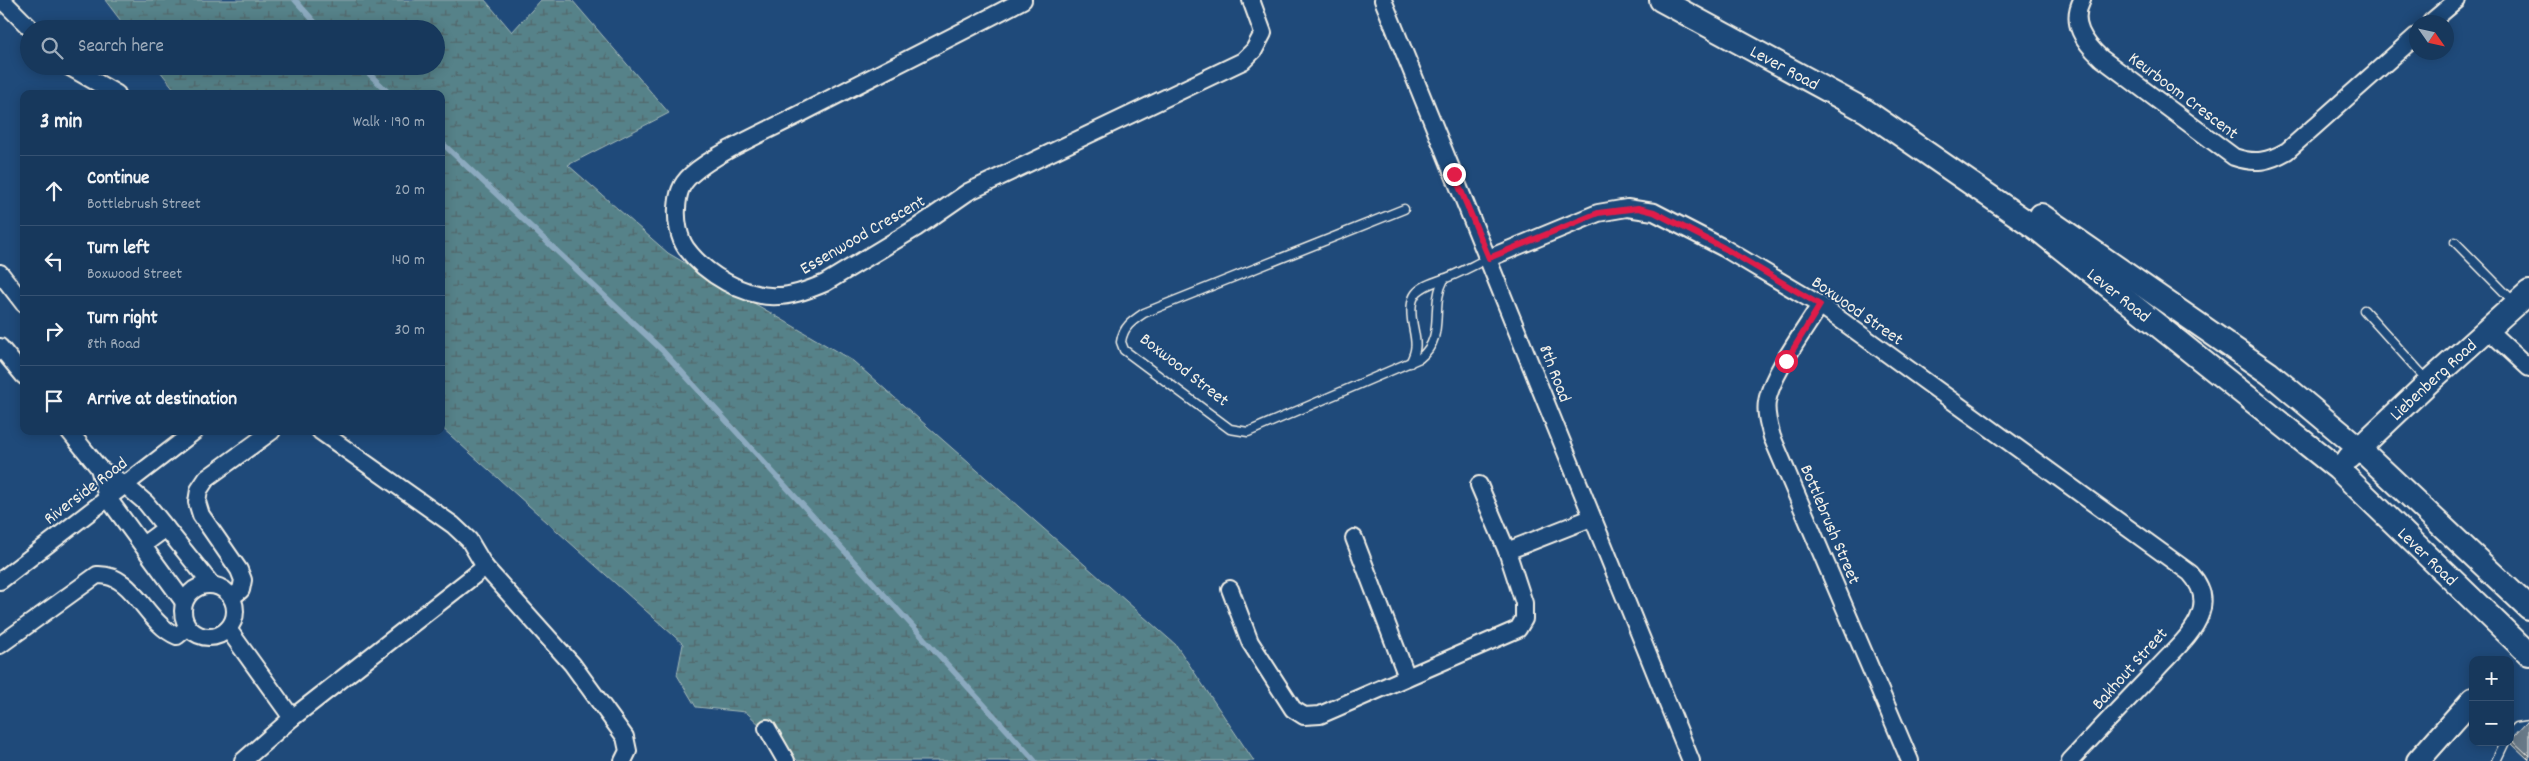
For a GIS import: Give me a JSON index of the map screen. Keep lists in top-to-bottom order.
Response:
{
  "streets": {
    "main road": ["Lever Road", "Liebenberg Road"],
    "street": [
      "Keurboom Crescent",
      "Essenwood Crescent",
      "Boxwood Street",
      "8th Road",
      "Riverside Road",
      "Bottlebrush Street",
      "Bakhout Street"
    ]
  },
  "crossings": [
    ["Lever Road", "Liebenberg Road"],
    ["Boxwood Street", "8th Road"],
    ["Boxwood Street", "Bottlebrush Street"],
    ["Boxwood Street", "Bakhout Street"]
  ],
  "north": "bottom right",
  "page": {
    "search": "Search here",
    "heading": ["3 min", "Walk · 190 m"],
    "list": [
      ["Continue", "Bottlebrush Street", "20 m"],
      ["Turn left", "Boxwood Street", "140 m"],
      ["Turn right", "8th Road", "30 m"],
      "Arrive at destination"
    ],
    "map_buttons": ["+", "−"]
  }
}
